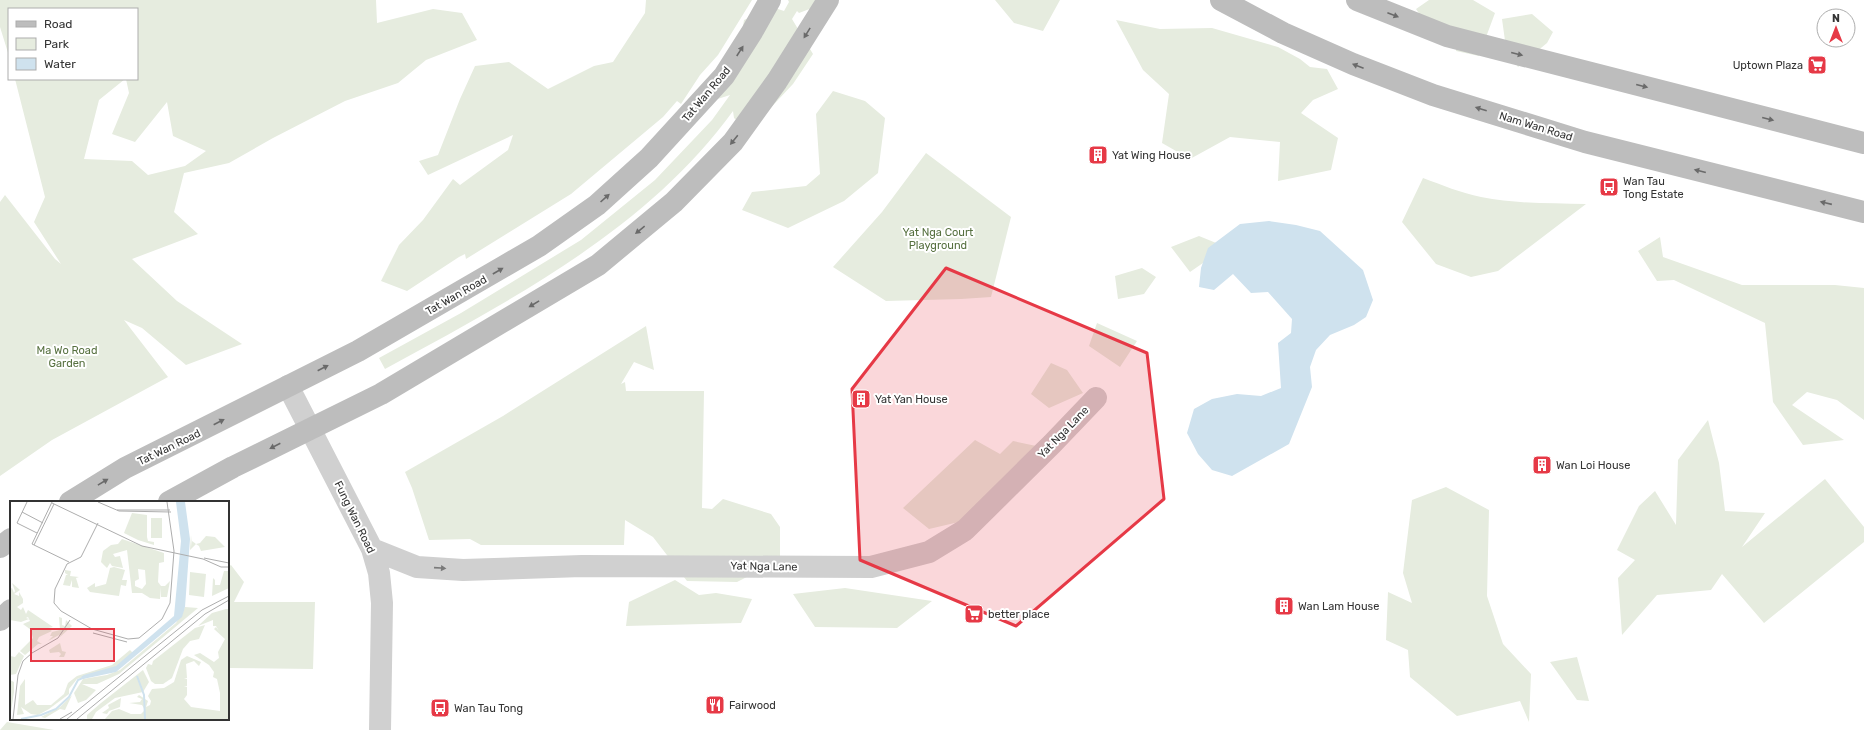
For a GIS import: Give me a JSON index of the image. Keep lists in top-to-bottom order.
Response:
{
  "streets": {
    "main road": ["Tat Wan Road", "Nam Wan Road"],
    "street": ["Yat Nga Lane", "Fung Wan Road"]
  },
  "crossings": [
    ["Tat Wan Road", "Fung Wan Road"],
    ["Yat Nga Lane", "Fung Wan Road"]
  ],
  "one_way": ["Yat Nga Lane"],
  "parks": ["Yat Nga Court Playground", "Ma Wo Road Garden"],
  "places": {
    "supermarket": ["Uptown Plaza", "better place"],
    "building": [
      "Yat Wing House",
      "Yat Yan House",
      "Wan Loi House",
      "Wan Lam House"
    ],
    "bus stop": ["Wan Tau Tong Estate", "Wan Tau Tong"],
    "restaurant": ["Fairwood"]
  },
  "legend": ["Road", "Park", "Water"],
  "north": "top"
}
